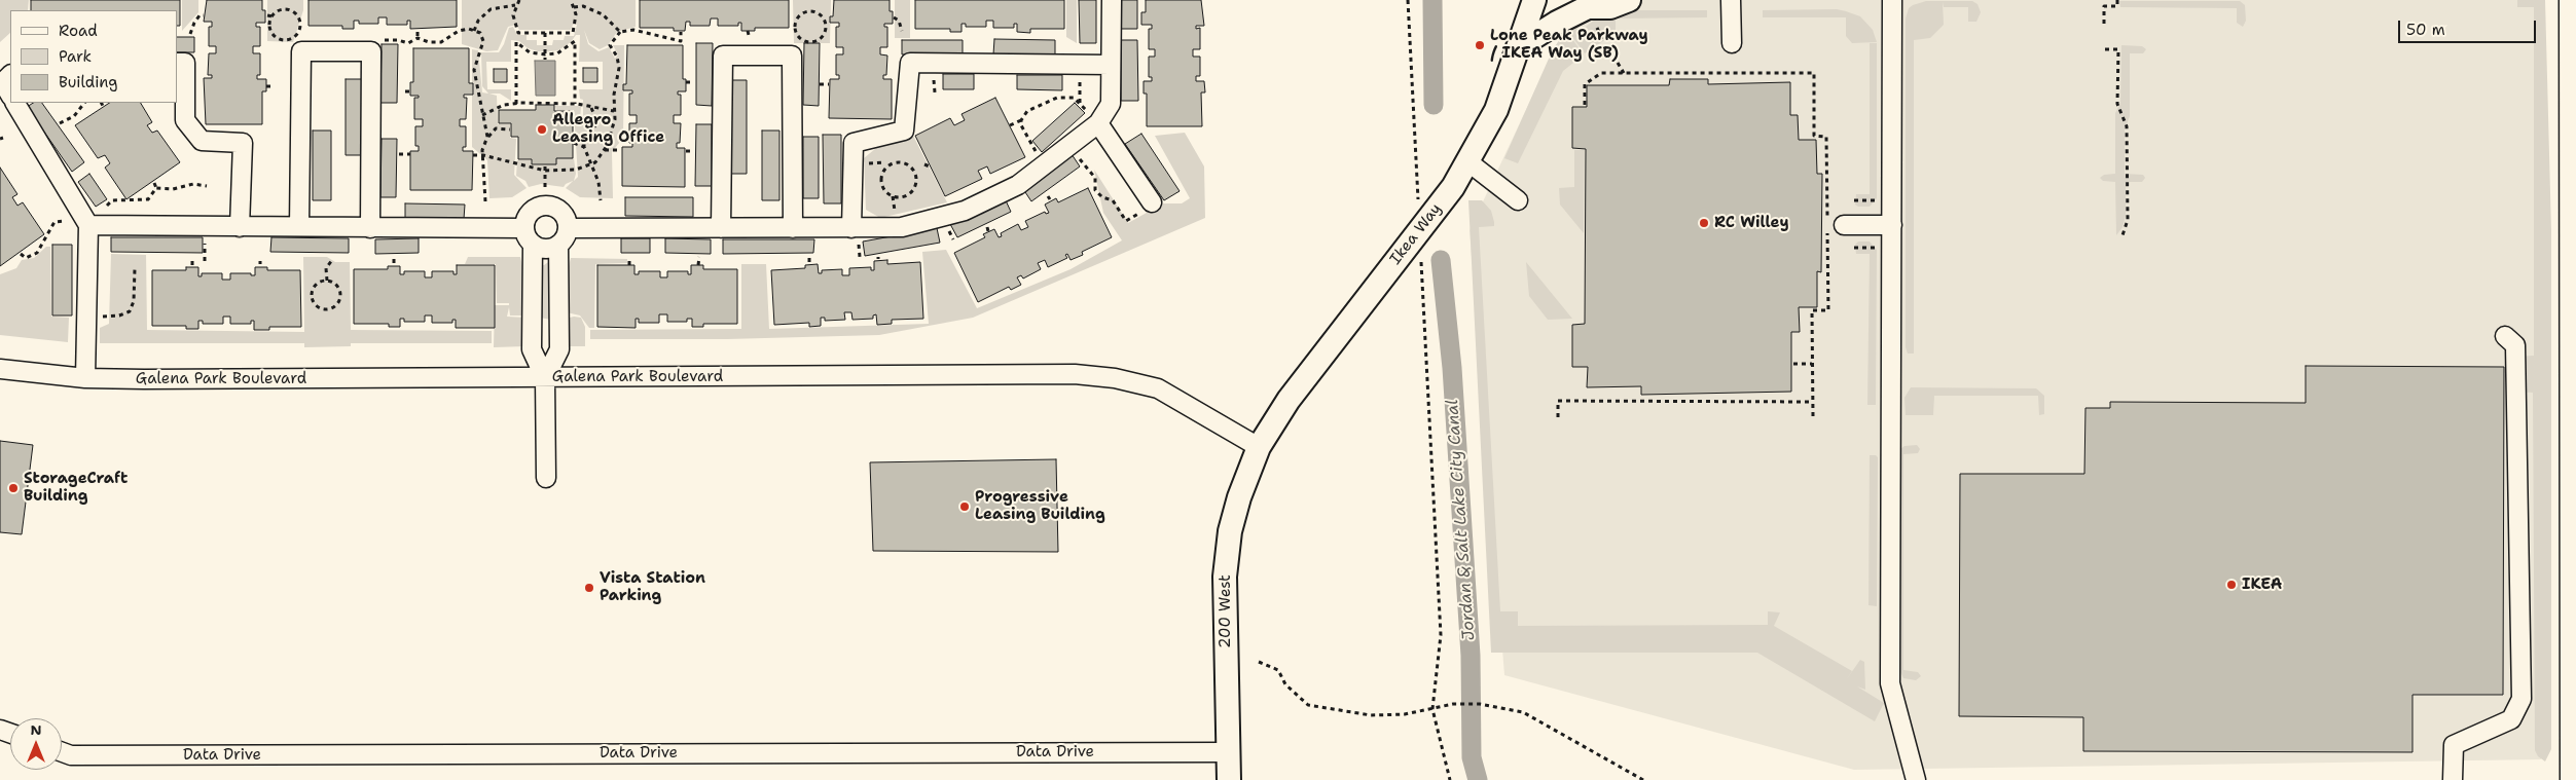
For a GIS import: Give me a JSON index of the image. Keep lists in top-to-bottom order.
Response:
{
  "streets": {
    "main road": ["Ikea Way", "200 West"],
    "street": ["Galena Park Boulevard", "Data Drive"]
  },
  "crossings": [
    ["Ikea Way", "Galena Park Boulevard"],
    ["Ikea Way", "200 West"],
    ["Galena Park Boulevard", "200 West"],
    ["200 West", "Data Drive"]
  ],
  "water": ["Jordan & Salt Lake City Canal"],
  "places": [
    "Lone Peak Parkway / IKEA Way (SB)",
    "Allegro Leasing Office",
    "RC Willey",
    "StorageCraft Building",
    "Progressive Leasing Building",
    "IKEA",
    "Vista Station Parking"
  ],
  "legend": ["Road", "Park", "Building"],
  "scale_bar": "50 m",
  "north": "top"
}
